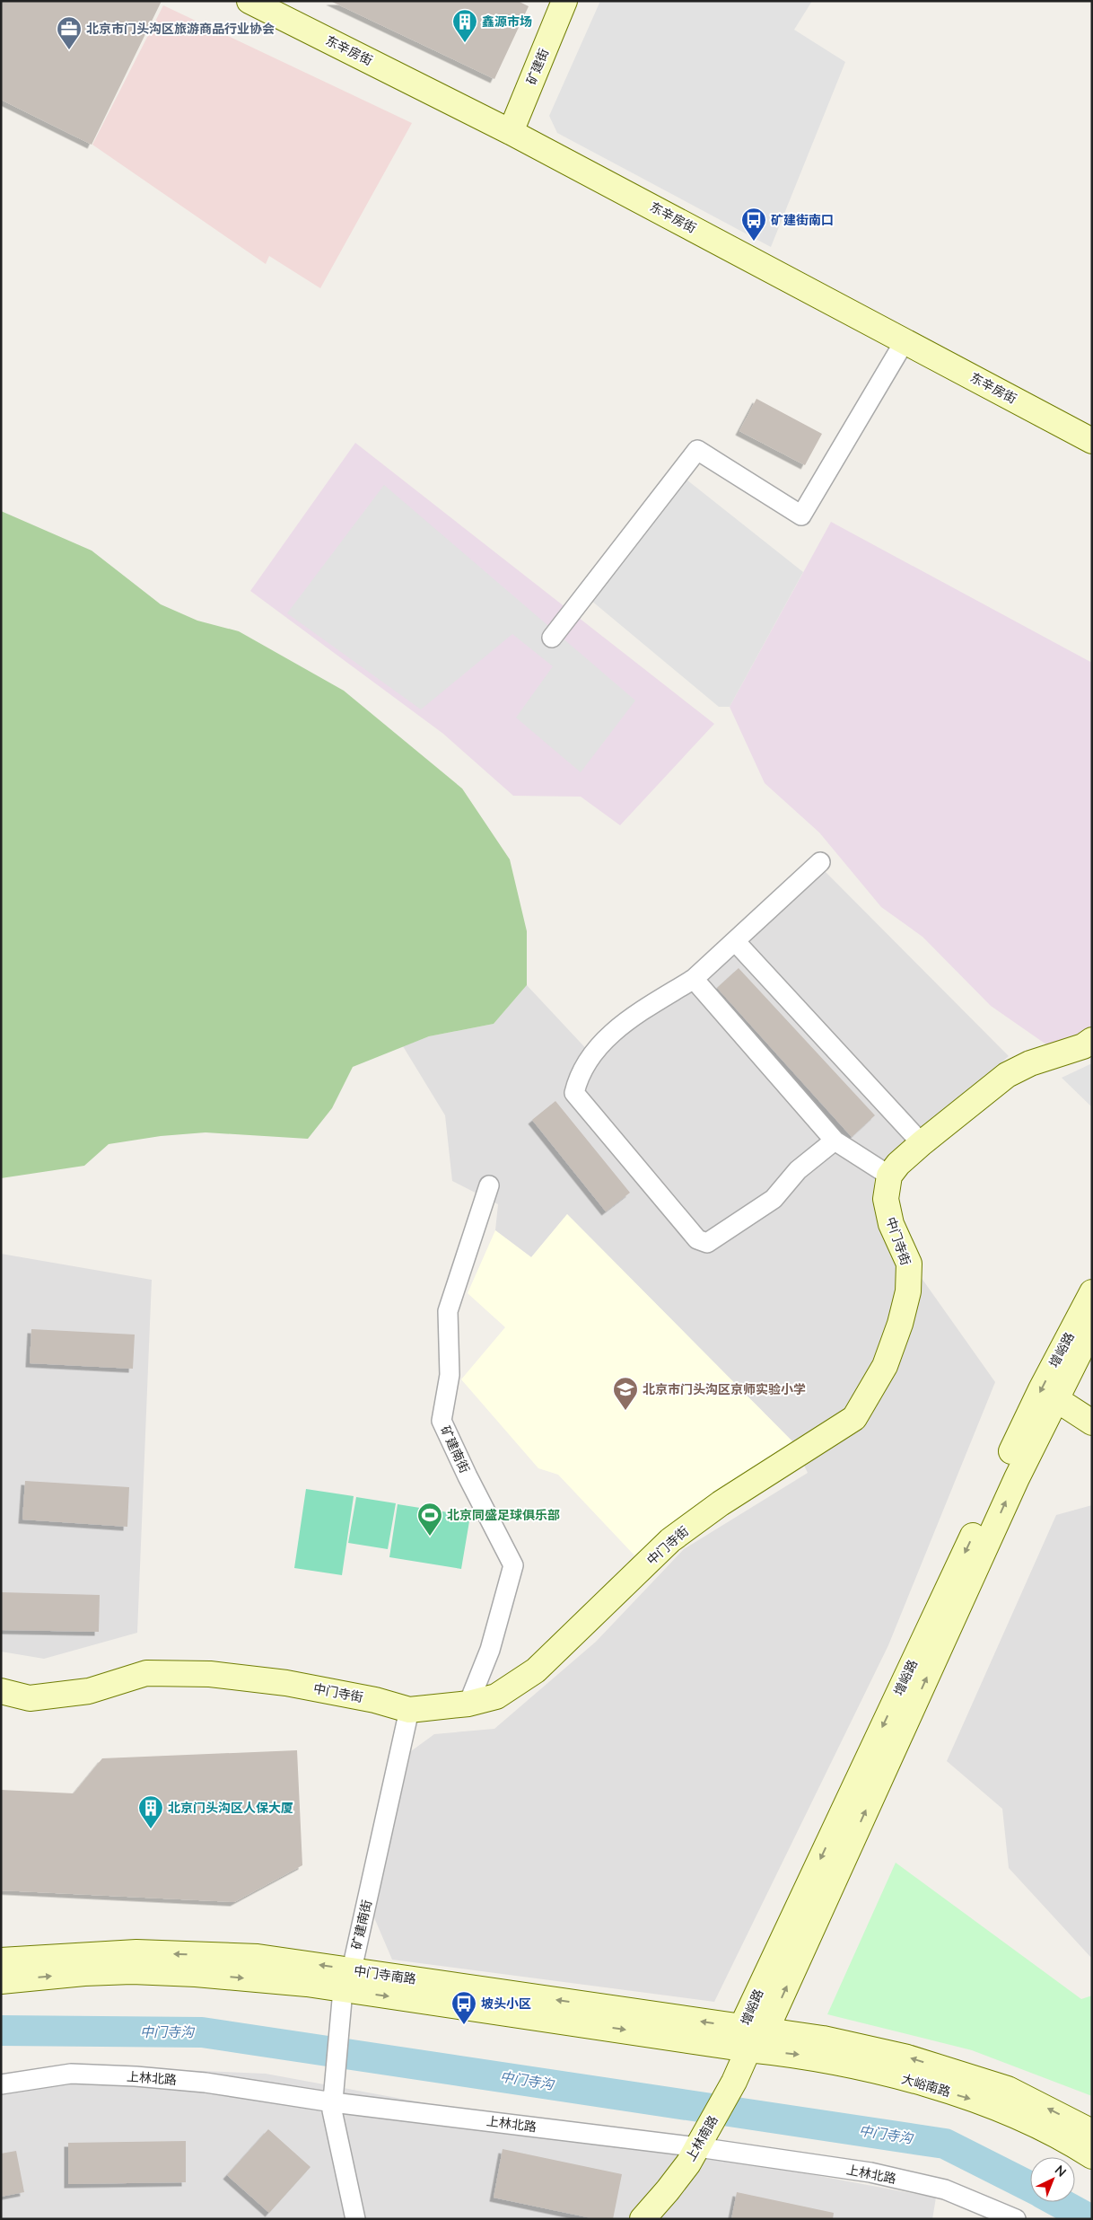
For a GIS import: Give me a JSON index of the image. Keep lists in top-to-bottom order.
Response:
{
  "streets": {
    "street": [
      "东辛房街",
      "矿建街",
      "中门寺街",
      "增峪路",
      "矿建南街",
      "中门寺南路",
      "上林北路",
      "大峪南路",
      "上林南路"
    ]
  },
  "crossings": [
    ["东辛房街", "矿建街"],
    ["中门寺街", "矿建南街"],
    ["增峪路", "中门寺南路"],
    ["增峪路", "大峪南路"],
    ["增峪路", "上林南路"],
    ["矿建南街", "中门寺南路"],
    ["矿建南街", "上林北路"],
    ["中门寺南路", "大峪南路"],
    ["中门寺南路", "上林南路"],
    ["上林北路", "上林南路"],
    ["大峪南路", "上林南路"]
  ],
  "water": ["中门寺沟"],
  "places": {
    "building": ["鑫源市场", "北京门头沟区人保大厦"],
    "office": ["北京市门头沟区旅游商品行业协会"],
    "bus stop": ["矿建街南口", "坡头小区"],
    "school or university": ["北京市门头沟区京师实验小学"],
    "sports": ["北京同盛足球俱乐部"]
  },
  "north": "top right"
}
